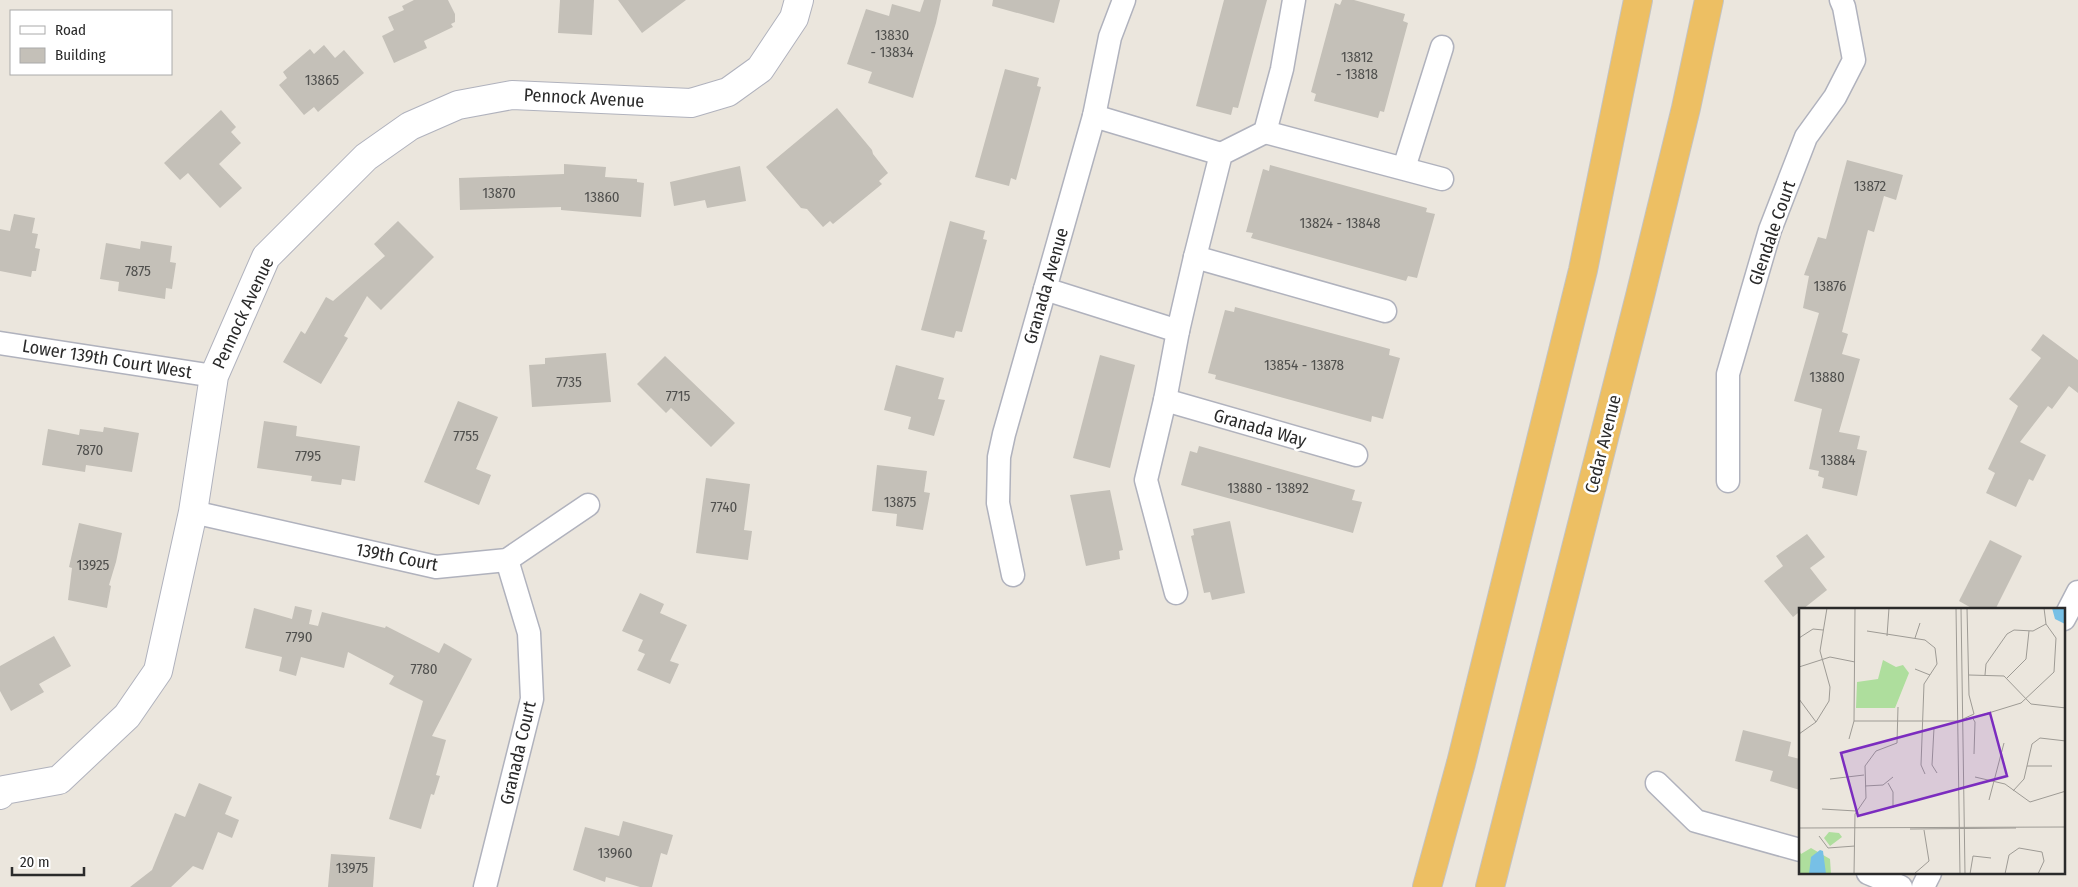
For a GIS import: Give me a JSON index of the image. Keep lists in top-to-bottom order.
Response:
{
  "streets": {
    "highway": ["Cedar Avenue"],
    "street": [
      "Pennock Avenue",
      "Glendale Court",
      "Granada Avenue",
      "Lower 139th Court West",
      "Granada Way",
      "139th Court",
      "Granada Court"
    ]
  },
  "crossings": [
    ["Pennock Avenue", "Lower 139th Court West"],
    ["Pennock Avenue", "139th Court"],
    ["139th Court", "Granada Court"]
  ],
  "house_numbers": [
    "13830 - 13834",
    "13812 - 13818",
    "13865",
    "13872",
    "13870",
    "13860",
    "13824 - 13848",
    "7875",
    "13876",
    "13854 - 13878",
    "13880",
    "7735",
    "7715",
    "7755",
    "7870",
    "7795",
    "13884",
    "13880 - 13892",
    "13875",
    "7740",
    "13925",
    "7790",
    "7780",
    "13960",
    "13975"
  ],
  "legend": ["Road", "Building"],
  "scale_bar": "20 m"
}
